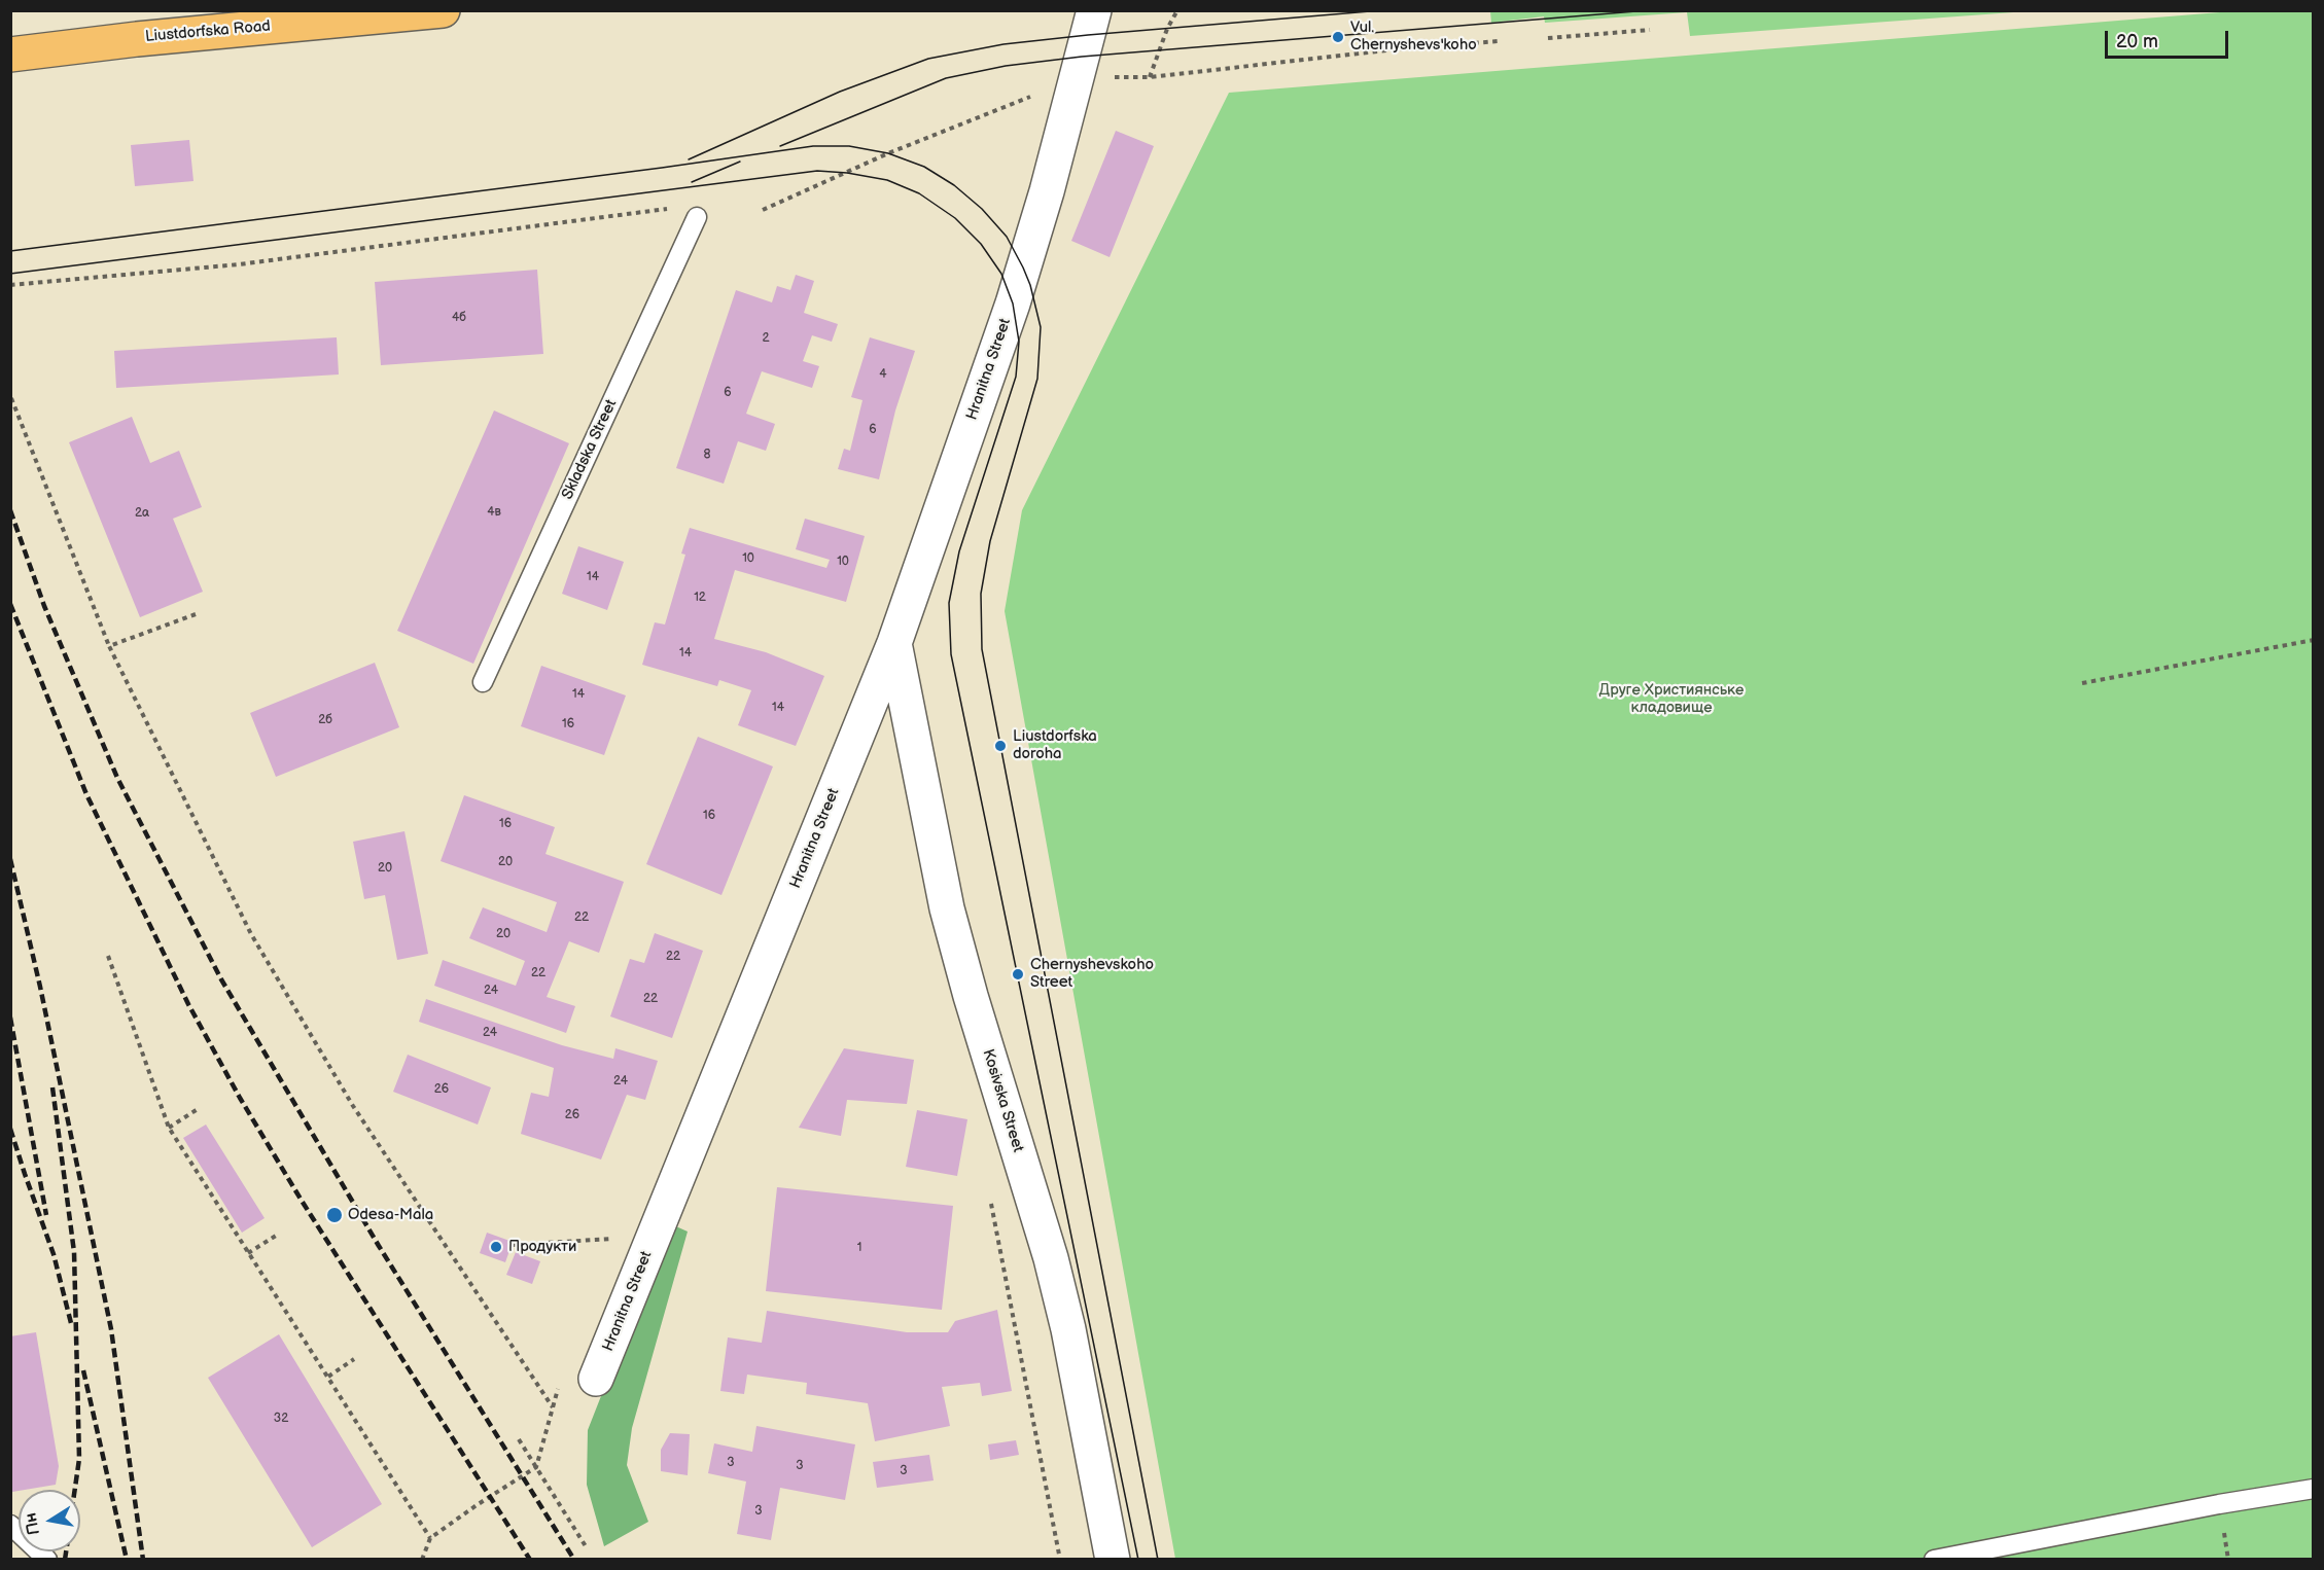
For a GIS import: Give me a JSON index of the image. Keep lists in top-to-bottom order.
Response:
{
  "streets": {
    "main road": ["Liustdorfska Road"],
    "street": ["Hranitna Street", "Kosivska Street"],
    "lane": ["Skladska Street"]
  },
  "crossings": [
    ["Hranitna Street", "Kosivska Street"]
  ],
  "parks": ["Друге Християнське кладовище"],
  "places": [
    "Vul. Chernyshevs'koho",
    "Liustdorfska doroha",
    "Chernyshevskoho Street",
    "Odesa-Mala",
    "Продукти"
  ],
  "house_numbers": [
    "4б",
    "2",
    "4",
    "6",
    "6",
    "8",
    "4в",
    "2а",
    "10",
    "10",
    "14",
    "12",
    "14",
    "14",
    "14",
    "2б",
    "16",
    "16",
    "16",
    "20",
    "20",
    "22",
    "20",
    "22",
    "22",
    "24",
    "22",
    "24",
    "24",
    "26",
    "26",
    "1",
    "32",
    "3",
    "3",
    "3",
    "3"
  ],
  "scale_bar": "20 m",
  "north": "left"
}
